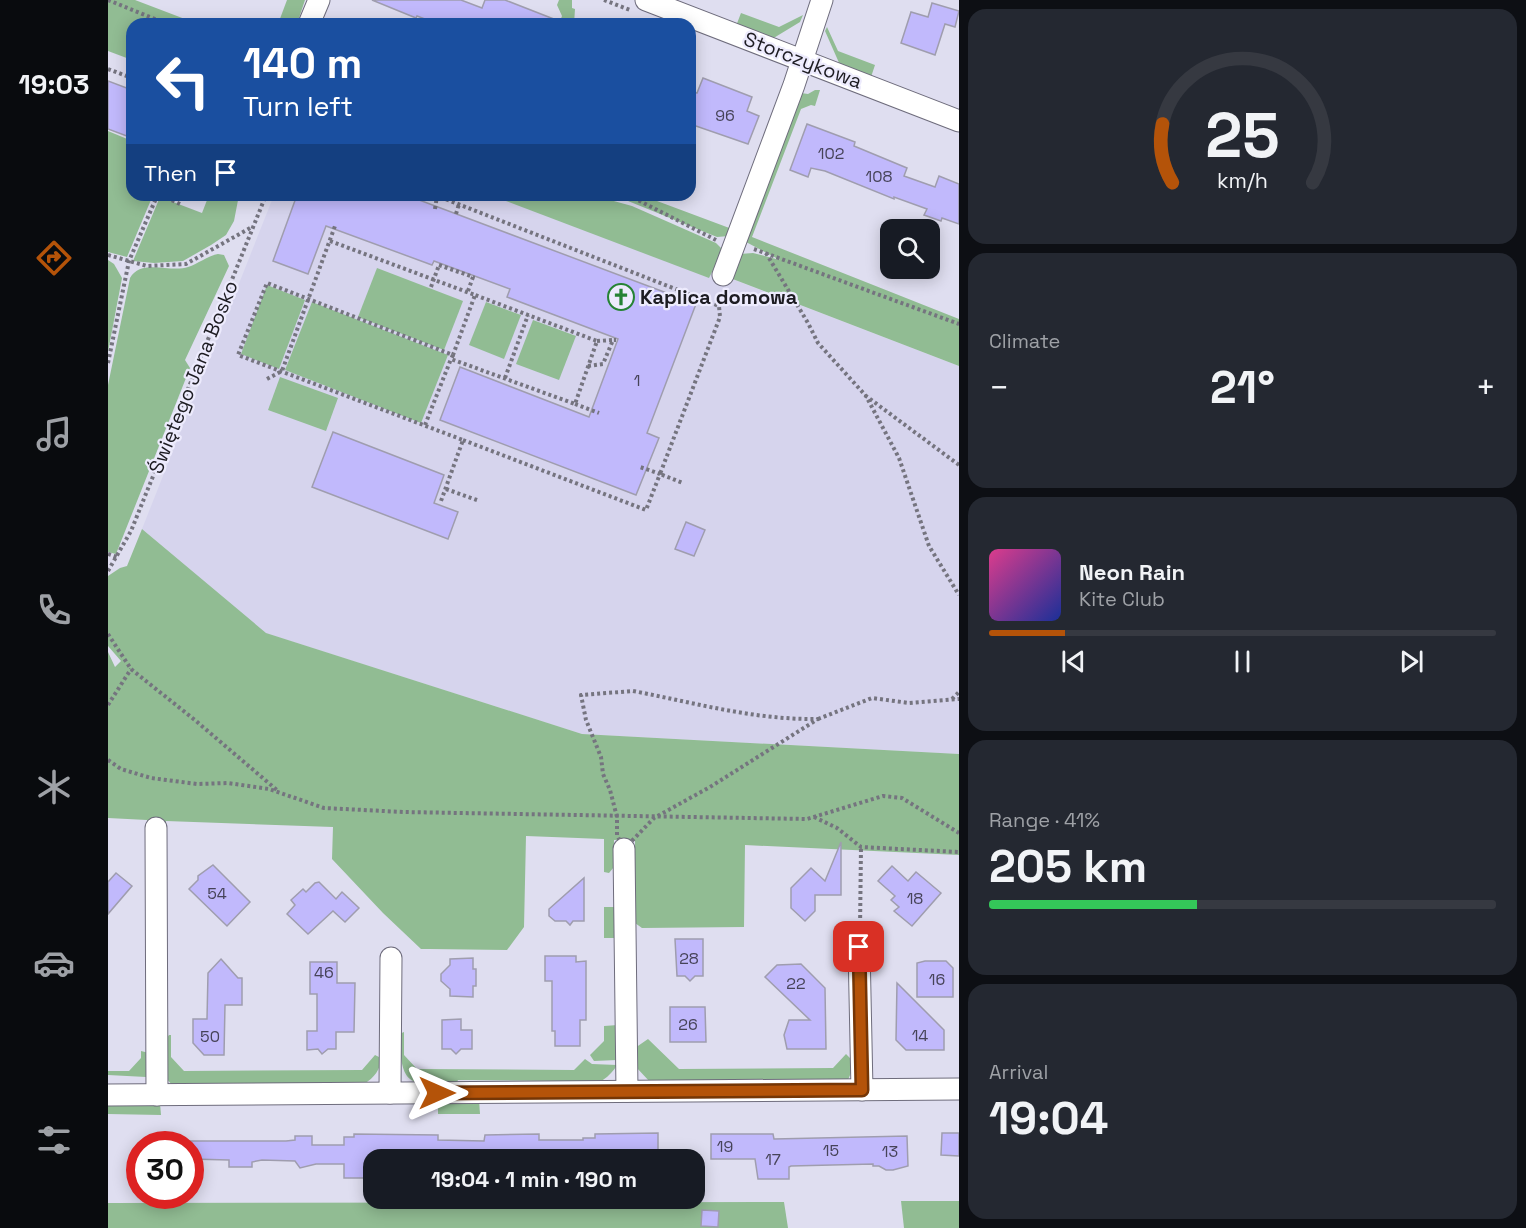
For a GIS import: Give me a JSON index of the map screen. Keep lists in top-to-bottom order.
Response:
{
  "streets": {
    "street": ["Storczykowa"],
    "path": ["Świętego Jana Bosko"]
  },
  "places": {
    "church": ["Kaplica domowa"]
  },
  "house_numbers": [
    "96",
    "102",
    "108",
    "1",
    "54",
    "18",
    "28",
    "46",
    "16",
    "22",
    "26",
    "14",
    "50",
    "19",
    "15",
    "13",
    "17"
  ],
  "page": {
    "tabs": "19:03",
    "turn": ["140 m", "Turn left"],
    "then": "Then",
    "tile": [
      "Climate",
      ["Range · 41%", "205 km"],
      ["Arrival", "19:04"]
    ],
    "heat": ["−", "21°", "+"],
    "song": ["Neon Rain", "Kite Club"],
    "limit": "30",
    "trip": "19:04 · 1 min · 190 m",
    "gauge": ["25", "km/h"]
  }
}
